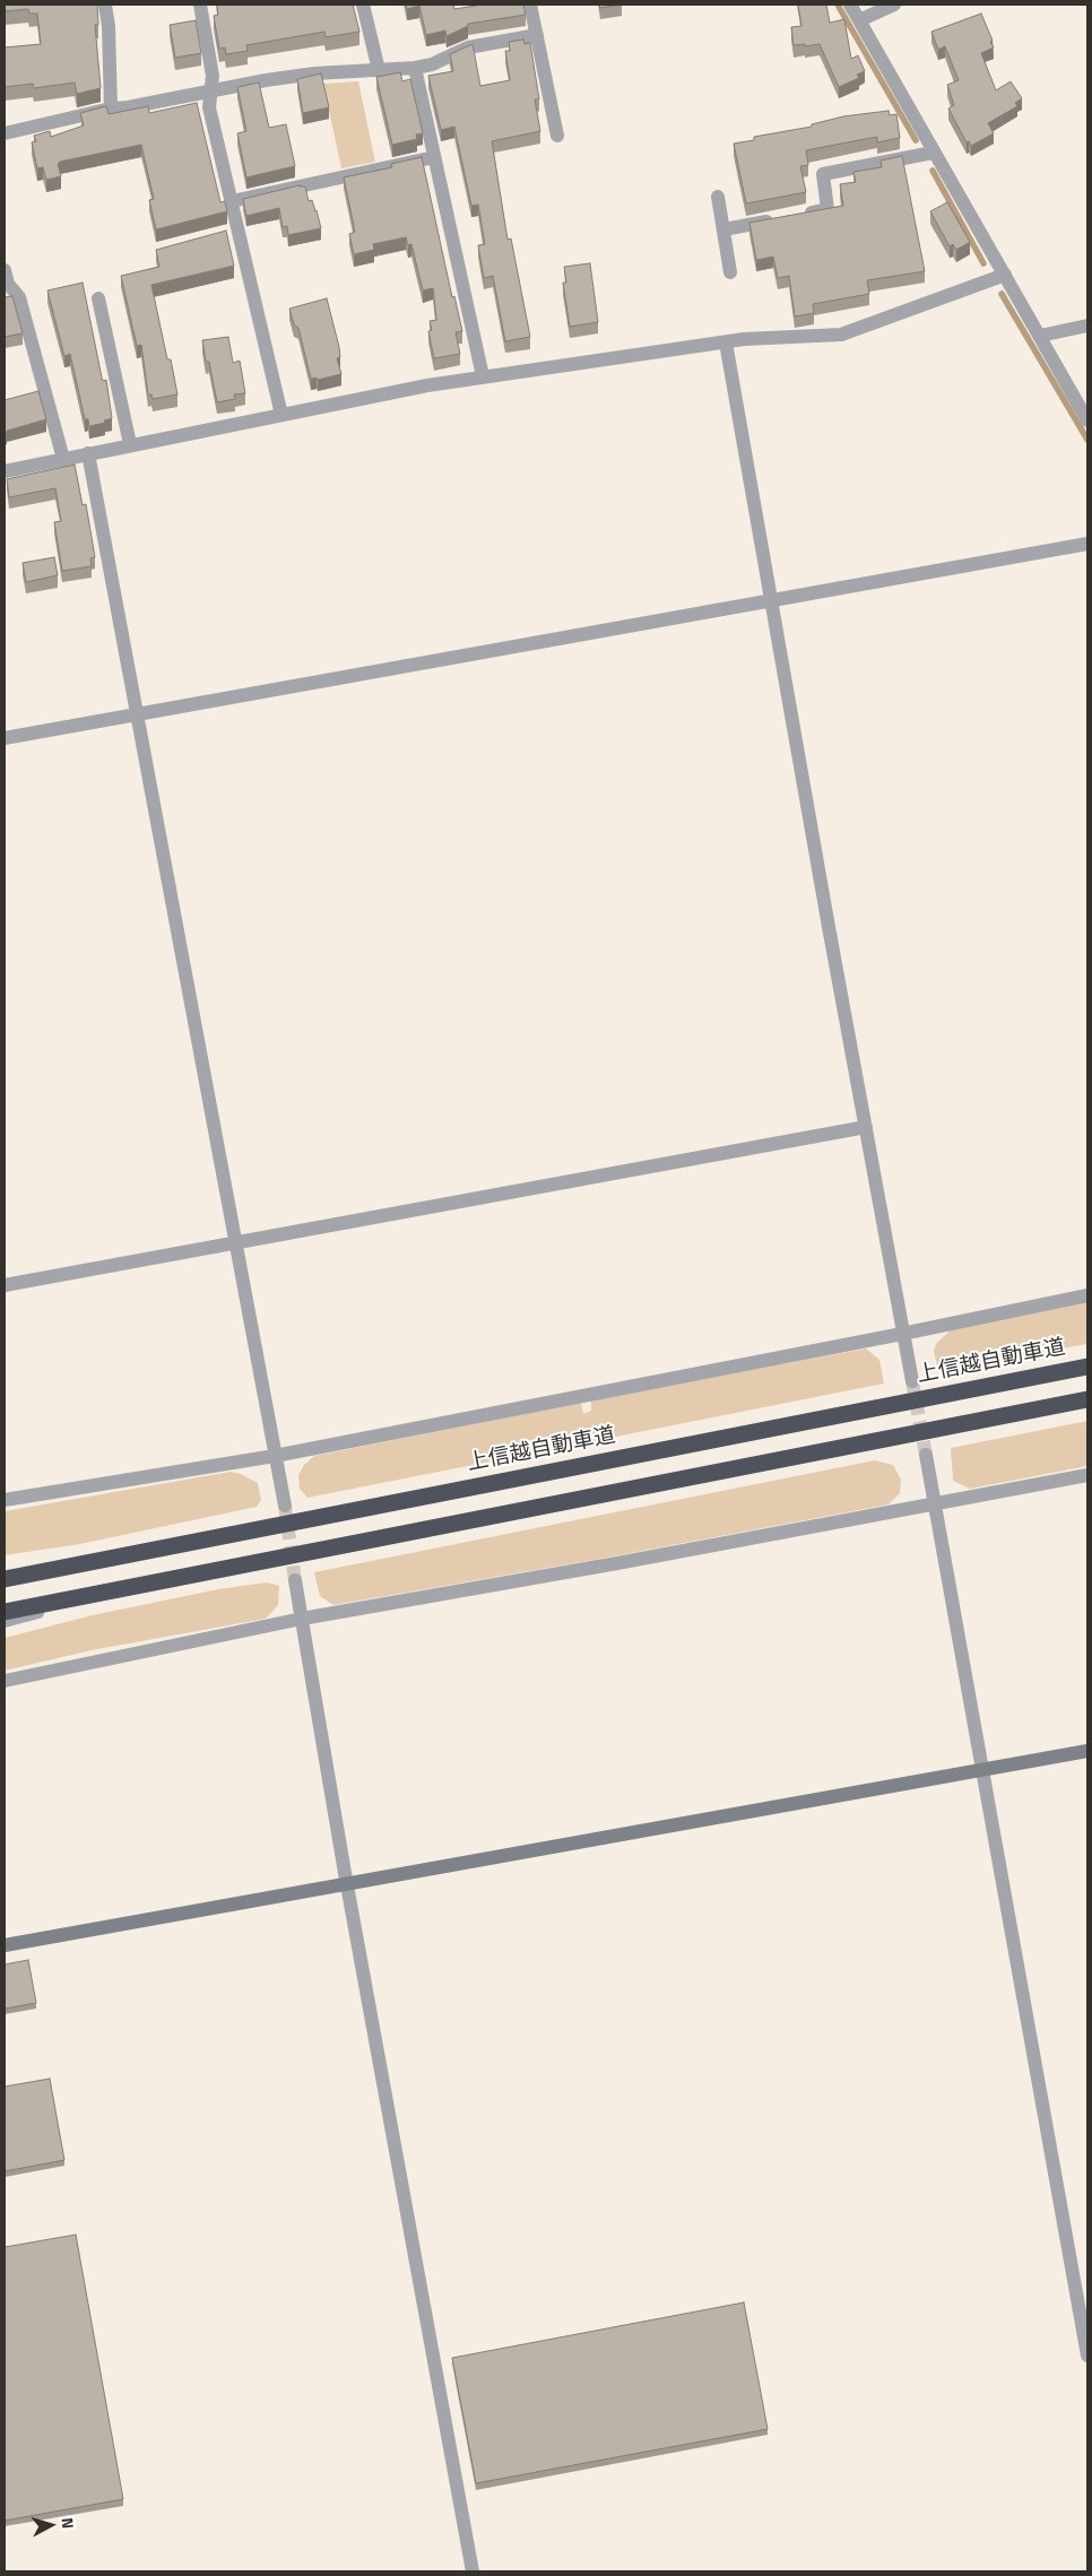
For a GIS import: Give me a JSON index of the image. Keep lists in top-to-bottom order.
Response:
{
  "streets": {
    "highway": ["上信越自動車道"]
  },
  "north": "right"
}
